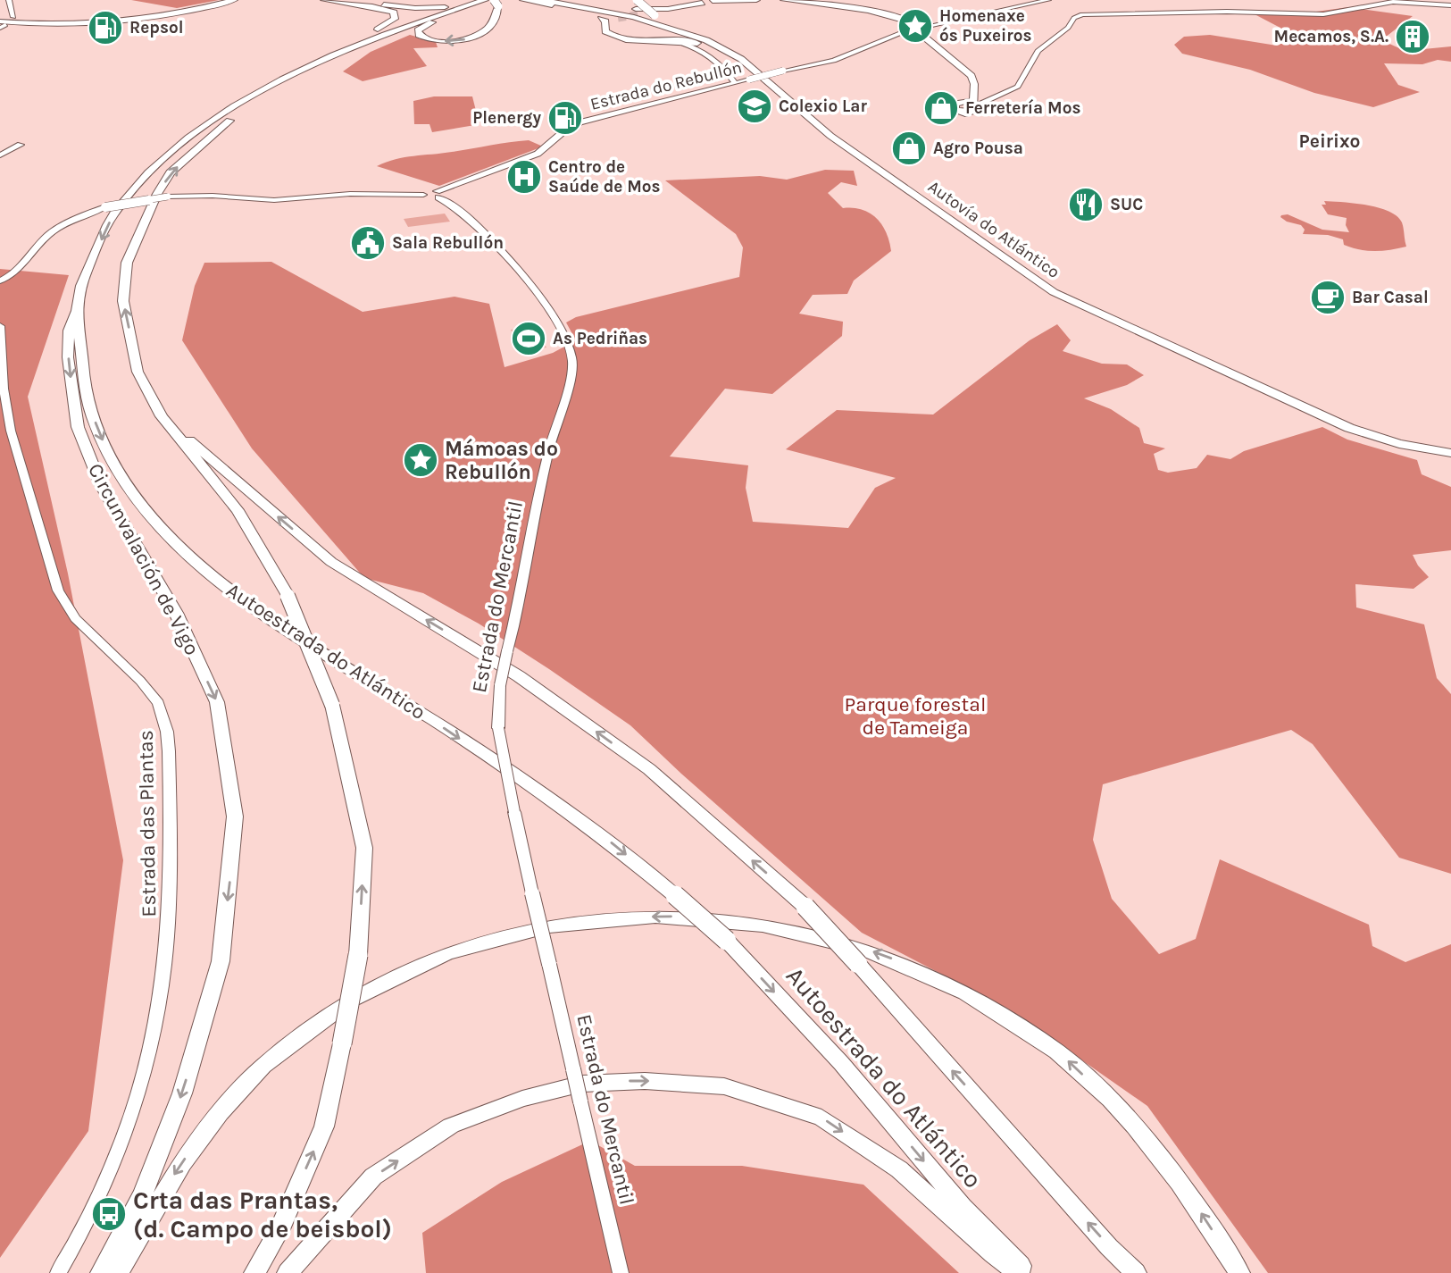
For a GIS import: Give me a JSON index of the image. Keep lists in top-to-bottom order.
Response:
{
  "streets": {
    "highway": ["Autovía do Atlántico", "Circunvalación de Vigo", "Autoestrada do Atlántico"],
    "street": ["Estrada do Rebullón", "Estrada do Mercantil", "Estrada das Plantas"]
  },
  "crossings": [
    ["Estrada do Rebullón", "Estrada do Mercantil"],
    ["Circunvalación de Vigo", "Autoestrada do Atlántico"]
  ],
  "districts": ["Peirixo"],
  "parks": ["Parque forestal de Tameiga"],
  "places": {
    "place": ["Homenaxe ós Puxeiros", "Mámoas do Rebullón"],
    "fuel station": ["Repsol", "Plenergy"],
    "building": ["Mecamos, S.A."],
    "school or university": ["Colexio Lar"],
    "shop": ["Ferretería Mos", "Agro Pousa"],
    "hospital": ["Centro de Saúde de Mos"],
    "restaurant": ["SUC"],
    "public building": ["Sala Rebullón"],
    "cafe": ["Bar Casal"],
    "sports": ["As Pedriñas"],
    "bus stop": ["Crta das Prantas, (d. Campo de beisbol)"]
  }
}
